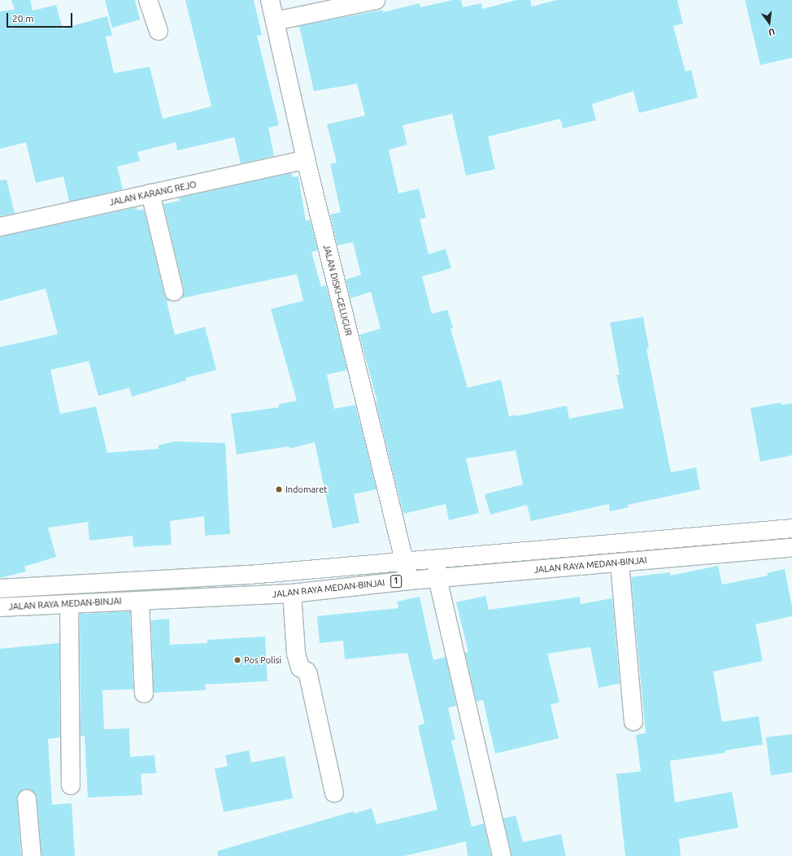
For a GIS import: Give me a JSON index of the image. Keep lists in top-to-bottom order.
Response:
{
  "streets": {
    "main road": [
      "JALAN KARANG REJO",
      "JALAN DISKI–GELUGUR",
      "JALAN RAYA MEDAN-BINJAI",
      "1"
    ]
  },
  "crossings": [
    ["JALAN KARANG REJO", "JALAN DISKI–GELUGUR"],
    ["JALAN DISKI–GELUGUR", "JALAN RAYA MEDAN-BINJAI"]
  ],
  "places": ["Indomaret", "Pos Polisi"],
  "scale_bar": "20 m",
  "north": "bottom"
}
